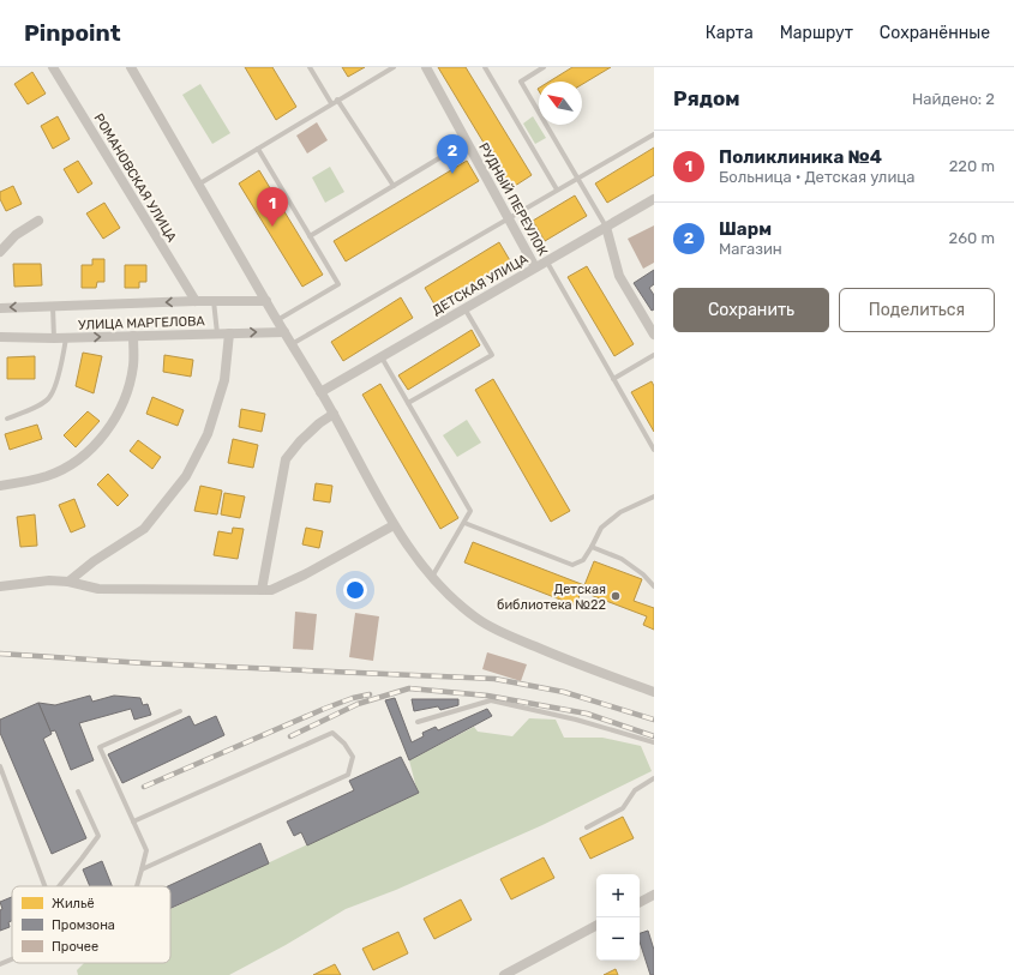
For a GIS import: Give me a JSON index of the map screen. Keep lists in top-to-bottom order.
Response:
{
  "streets": {
    "street": [
      "РОМАНОВСКАЯ УЛИЦА",
      "РУДНЫЙ ПЕРЕУЛОК",
      "ДЕТСКАЯ УЛИЦА",
      "УЛИЦА МАРГЕЛОВА"
    ]
  },
  "crossings": [
    ["РОМАНОВСКАЯ УЛИЦА", "УЛИЦА МАРГЕЛОВА"],
    ["РУДНЫЙ ПЕРЕУЛОК", "ДЕТСКАЯ УЛИЦА"]
  ],
  "places": ["Детская библиотека №22"],
  "legend": ["Жильё", "Промзона", "Прочее"],
  "north": "top left",
  "page": {
    "header": "Pinpoint",
    "nav": ["Карта", "Маршрут", "Сохранённые"],
    "heading": ["Рядом", "Найдено: 2"],
    "list": [
      {
        "mark": "1",
        "name": "Поликлиника №4",
        "note": "Больница · Детская улица",
        "value": "220 m"
      },
      {
        "mark": "2",
        "name": "Шарм",
        "note": "Магазин",
        "value": "260 m"
      }
    ],
    "pins": ["2", "1"],
    "buttons": ["Сохранить", "Поделиться"],
    "map_buttons": ["+", "−"]
  }
}
